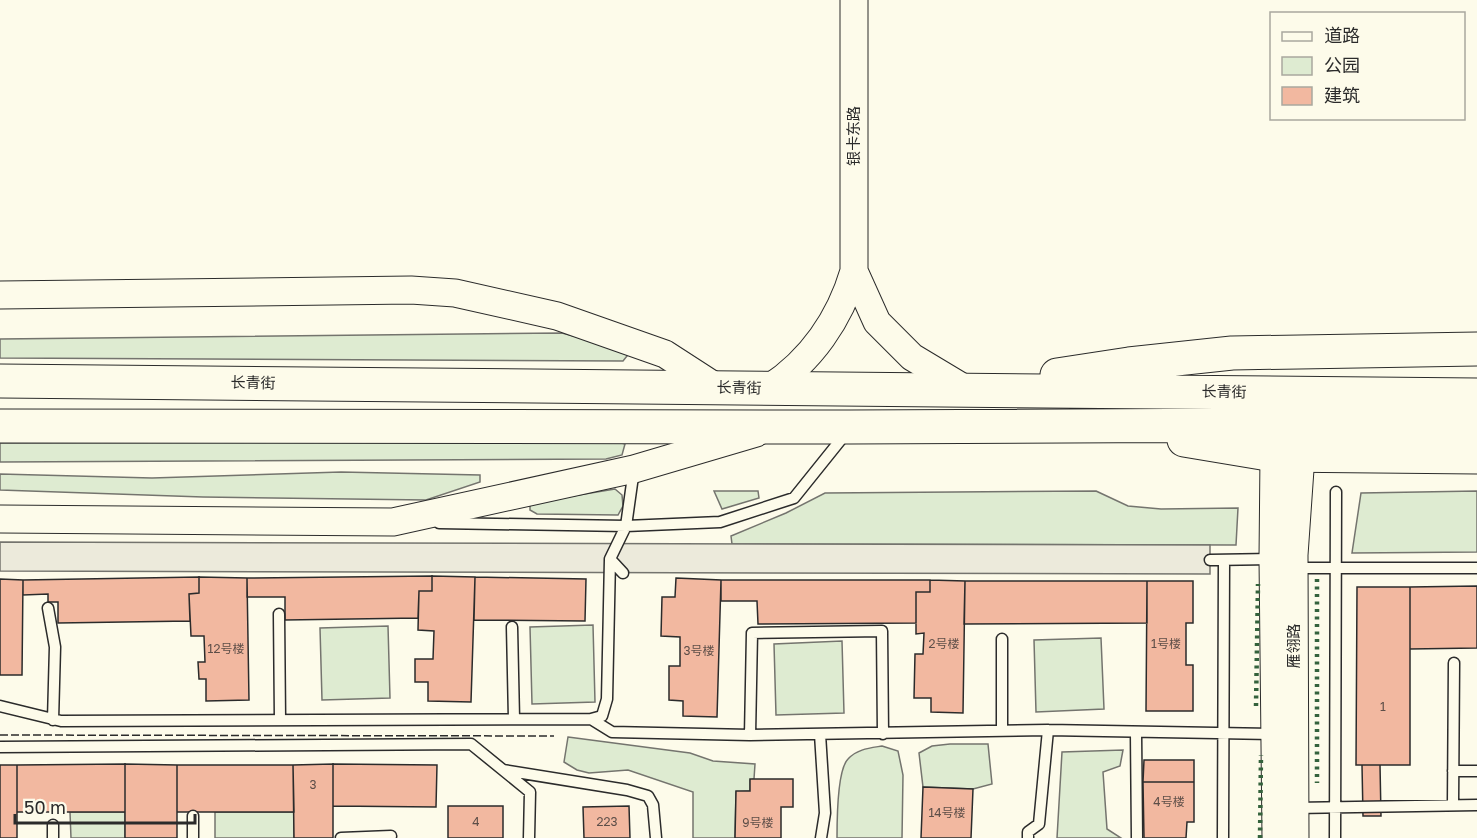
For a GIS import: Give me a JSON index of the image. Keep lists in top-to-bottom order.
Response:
{
  "streets": {
    "highway": ["长青街"],
    "street": ["银卡东路", "雁翎路"]
  },
  "house_numbers": [
    "2号楼",
    "1号楼",
    "12号楼",
    "3号楼",
    "1",
    "3",
    "4号楼",
    "14号楼",
    "4",
    "223",
    "9号楼"
  ],
  "legend": ["道路", "公园", "建筑"],
  "scale_bar": "50 m"
}
